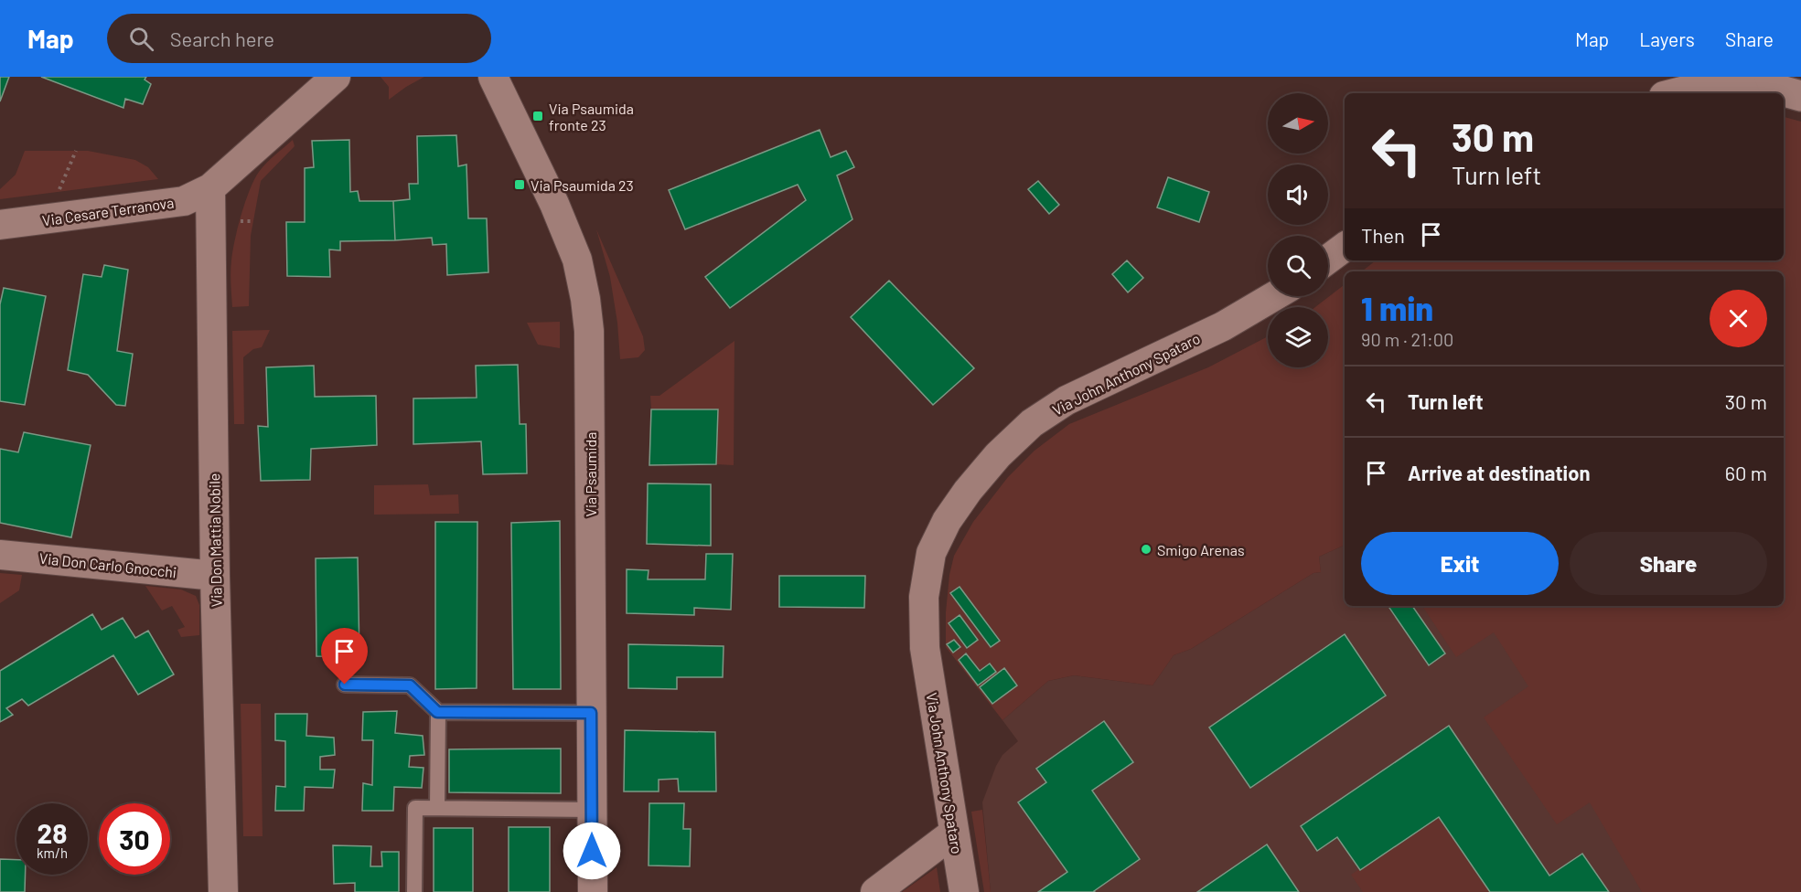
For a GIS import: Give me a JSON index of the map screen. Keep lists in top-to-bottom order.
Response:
{
  "streets": {
    "street": [
      "Via Cesare Terranova",
      "Via John Anthony Spataro",
      "Via Psaumida",
      "Via Don Mattia Nobile",
      "Via Don Carlo Gnocchi"
    ]
  },
  "crossings": [
    ["Via Cesare Terranova", "Via Don Mattia Nobile"],
    ["Via Don Mattia Nobile", "Via Don Carlo Gnocchi"]
  ],
  "places": {
    "transit": ["Via Psaumida fronte 23", "Via Psaumida 23"],
    "other": ["Smigo Arenas"]
  },
  "north": "right",
  "page": {
    "header": "Map",
    "search": "Search here",
    "nav": ["Map", "Layers", "Share"],
    "turn": ["30 m", "Turn left"],
    "then": "Then",
    "heading": ["1 min", "90 m · 21:00"],
    "list": [
      {
        "name": "Turn left",
        "value": "30 m"
      },
      {
        "name": "Arrive at destination",
        "value": "60 m"
      }
    ],
    "buttons": ["Exit", "Share"],
    "speed": "28 km/h",
    "limit": "30"
  }
}
